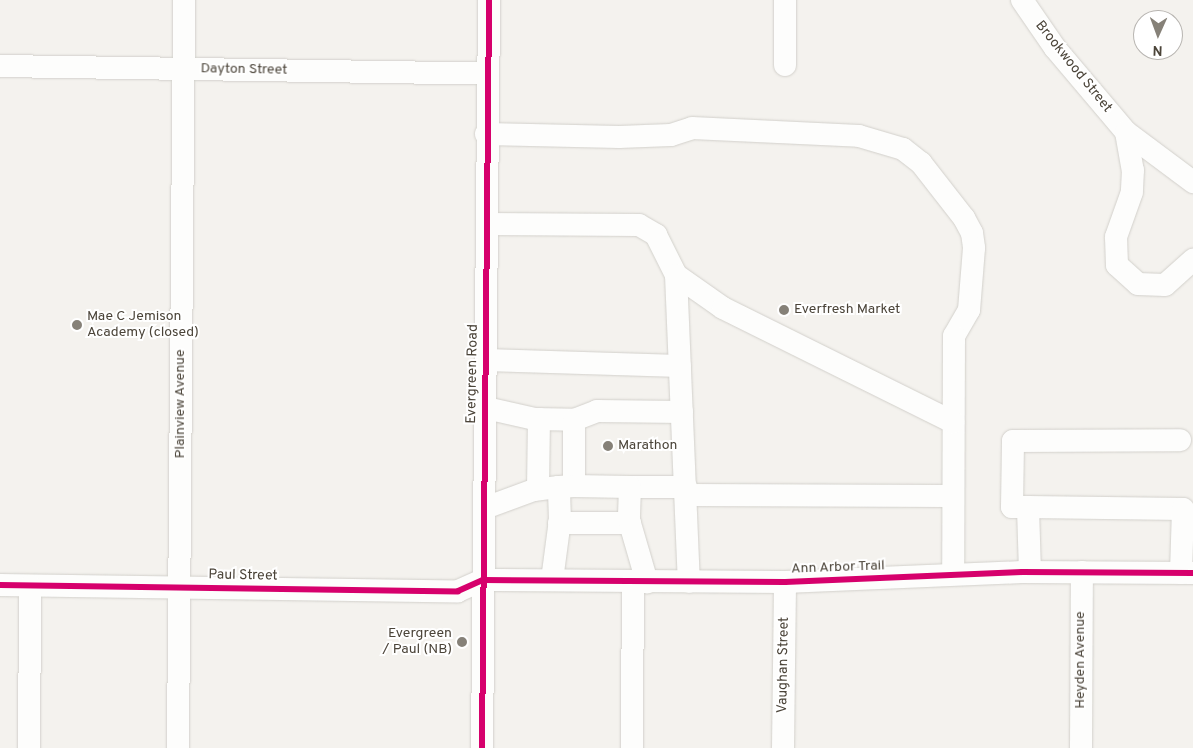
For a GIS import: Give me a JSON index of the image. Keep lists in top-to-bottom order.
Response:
{
  "streets": {
    "street": [
      "Brookwood Street",
      "Dayton Street",
      "Evergreen Road",
      "Plainview Avenue",
      "Ann Arbor Trail",
      "Paul Street",
      "Heyden Avenue",
      "Vaughan Street"
    ]
  },
  "crossings": [
    ["Dayton Street", "Evergreen Road"],
    ["Dayton Street", "Plainview Avenue"],
    ["Evergreen Road", "Ann Arbor Trail"],
    ["Evergreen Road", "Paul Street"],
    ["Plainview Avenue", "Paul Street"],
    ["Ann Arbor Trail", "Paul Street"],
    ["Ann Arbor Trail", "Heyden Avenue"],
    ["Ann Arbor Trail", "Vaughan Street"]
  ],
  "places": [
    "Everfresh Market",
    "Mae C Jemison Academy (closed)",
    "Marathon",
    "Evergreen / Paul (NB)"
  ],
  "north": "bottom"
}
